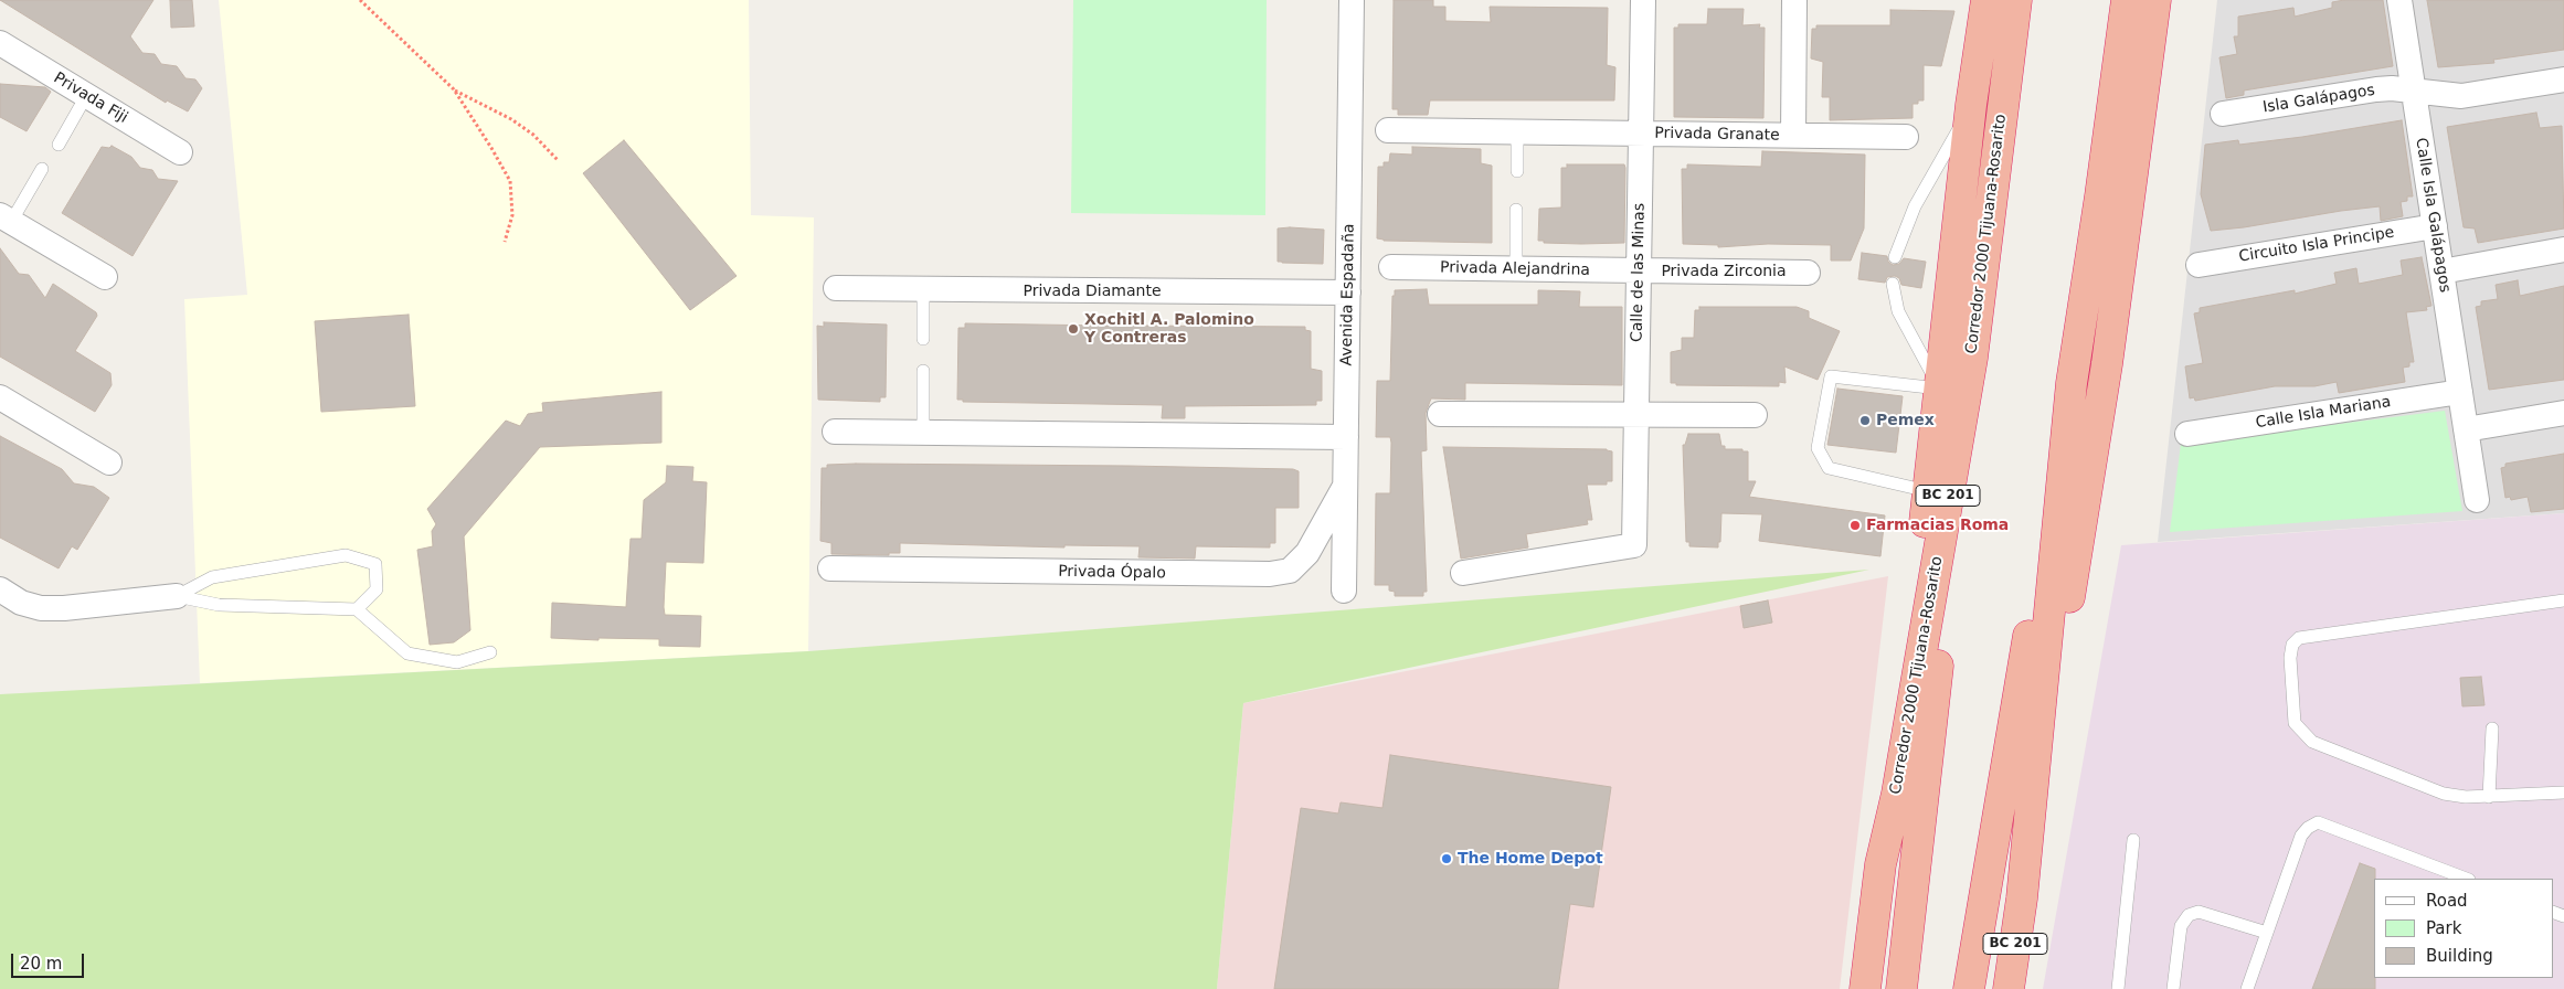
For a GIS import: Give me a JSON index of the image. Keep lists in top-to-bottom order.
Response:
{
  "streets": {
    "highway": ["Corredor 2000 Tijuana-Rosarito", "BC 201"],
    "street": [
      "Privada Fiji",
      "Isla Galápagos",
      "Privada Granate",
      "Calle Isla Galápagos",
      "Circuito Isla Principe",
      "Privada Alejandrina",
      "Privada Zirconia",
      "Calle de las Minas",
      "Privada Diamante",
      "Avenida Espadaña",
      "Calle Isla Mariana",
      "Privada Ópalo"
    ]
  },
  "crossings": [
    ["Isla Galápagos", "Calle Isla Galápagos"],
    ["Privada Granate", "Calle de las Minas"],
    ["Calle Isla Galápagos", "Circuito Isla Principe"],
    ["Calle Isla Galápagos", "Calle Isla Mariana"],
    ["Privada Alejandrina", "Privada Zirconia"],
    ["Privada Alejandrina", "Calle de las Minas"],
    ["Privada Zirconia", "Calle de las Minas"],
    ["Privada Diamante", "Avenida Espadaña"],
    ["Avenida Espadaña", "Privada Ópalo"]
  ],
  "places": [
    "Xochitl A. Palomino Y Contreras",
    "Pemex",
    "Farmacias Roma",
    "The Home Depot"
  ],
  "legend": ["Road", "Park", "Building"],
  "scale_bar": "20 m"
}
